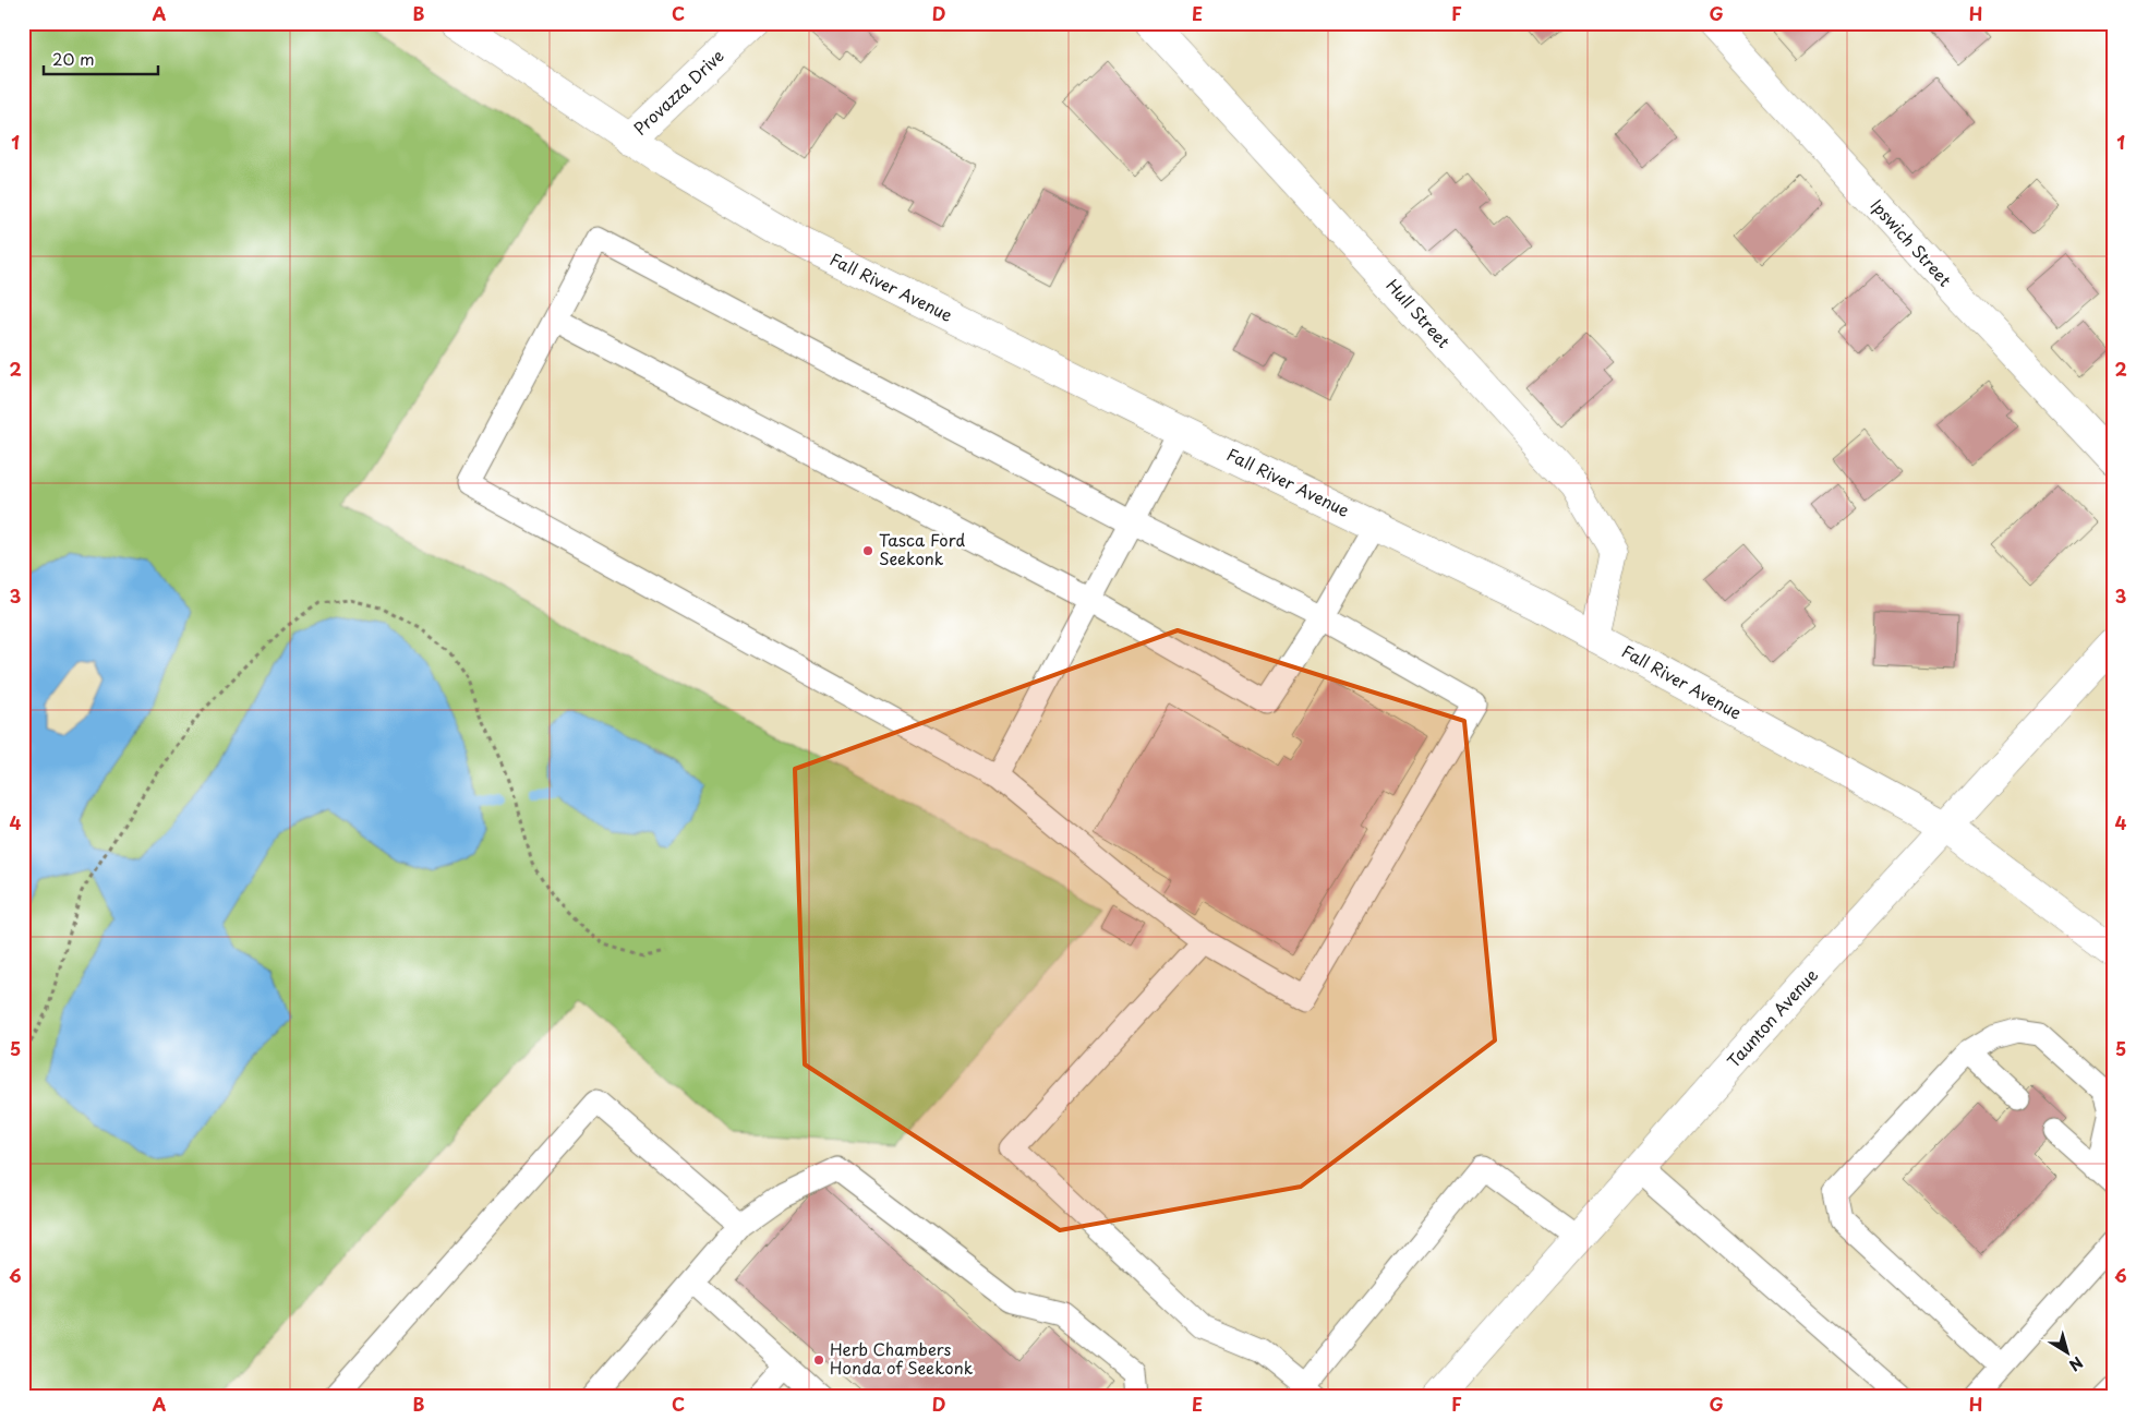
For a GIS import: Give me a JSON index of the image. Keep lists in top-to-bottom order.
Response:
{
  "streets": {
    "main road": [
      "Provazza Drive",
      "Ipswich Street",
      "Fall River Avenue",
      "Hull Street",
      "Taunton Avenue"
    ]
  },
  "crossings": [
    ["Provazza Drive", "Fall River Avenue"],
    ["Fall River Avenue", "Hull Street"],
    ["Fall River Avenue", "Taunton Avenue"]
  ],
  "places": ["Tasca Ford Seekonk", "Herb Chambers Honda of Seekonk"],
  "scale_bar": "20 m",
  "north": "bottom right",
  "grid": {
    "columns": [
      "A",
      "B",
      "C",
      "D",
      "E",
      "F",
      "G",
      "H"
    ],
    "rows": [
      "1",
      "2",
      "3",
      "4",
      "5",
      "6"
    ]
  }
}
